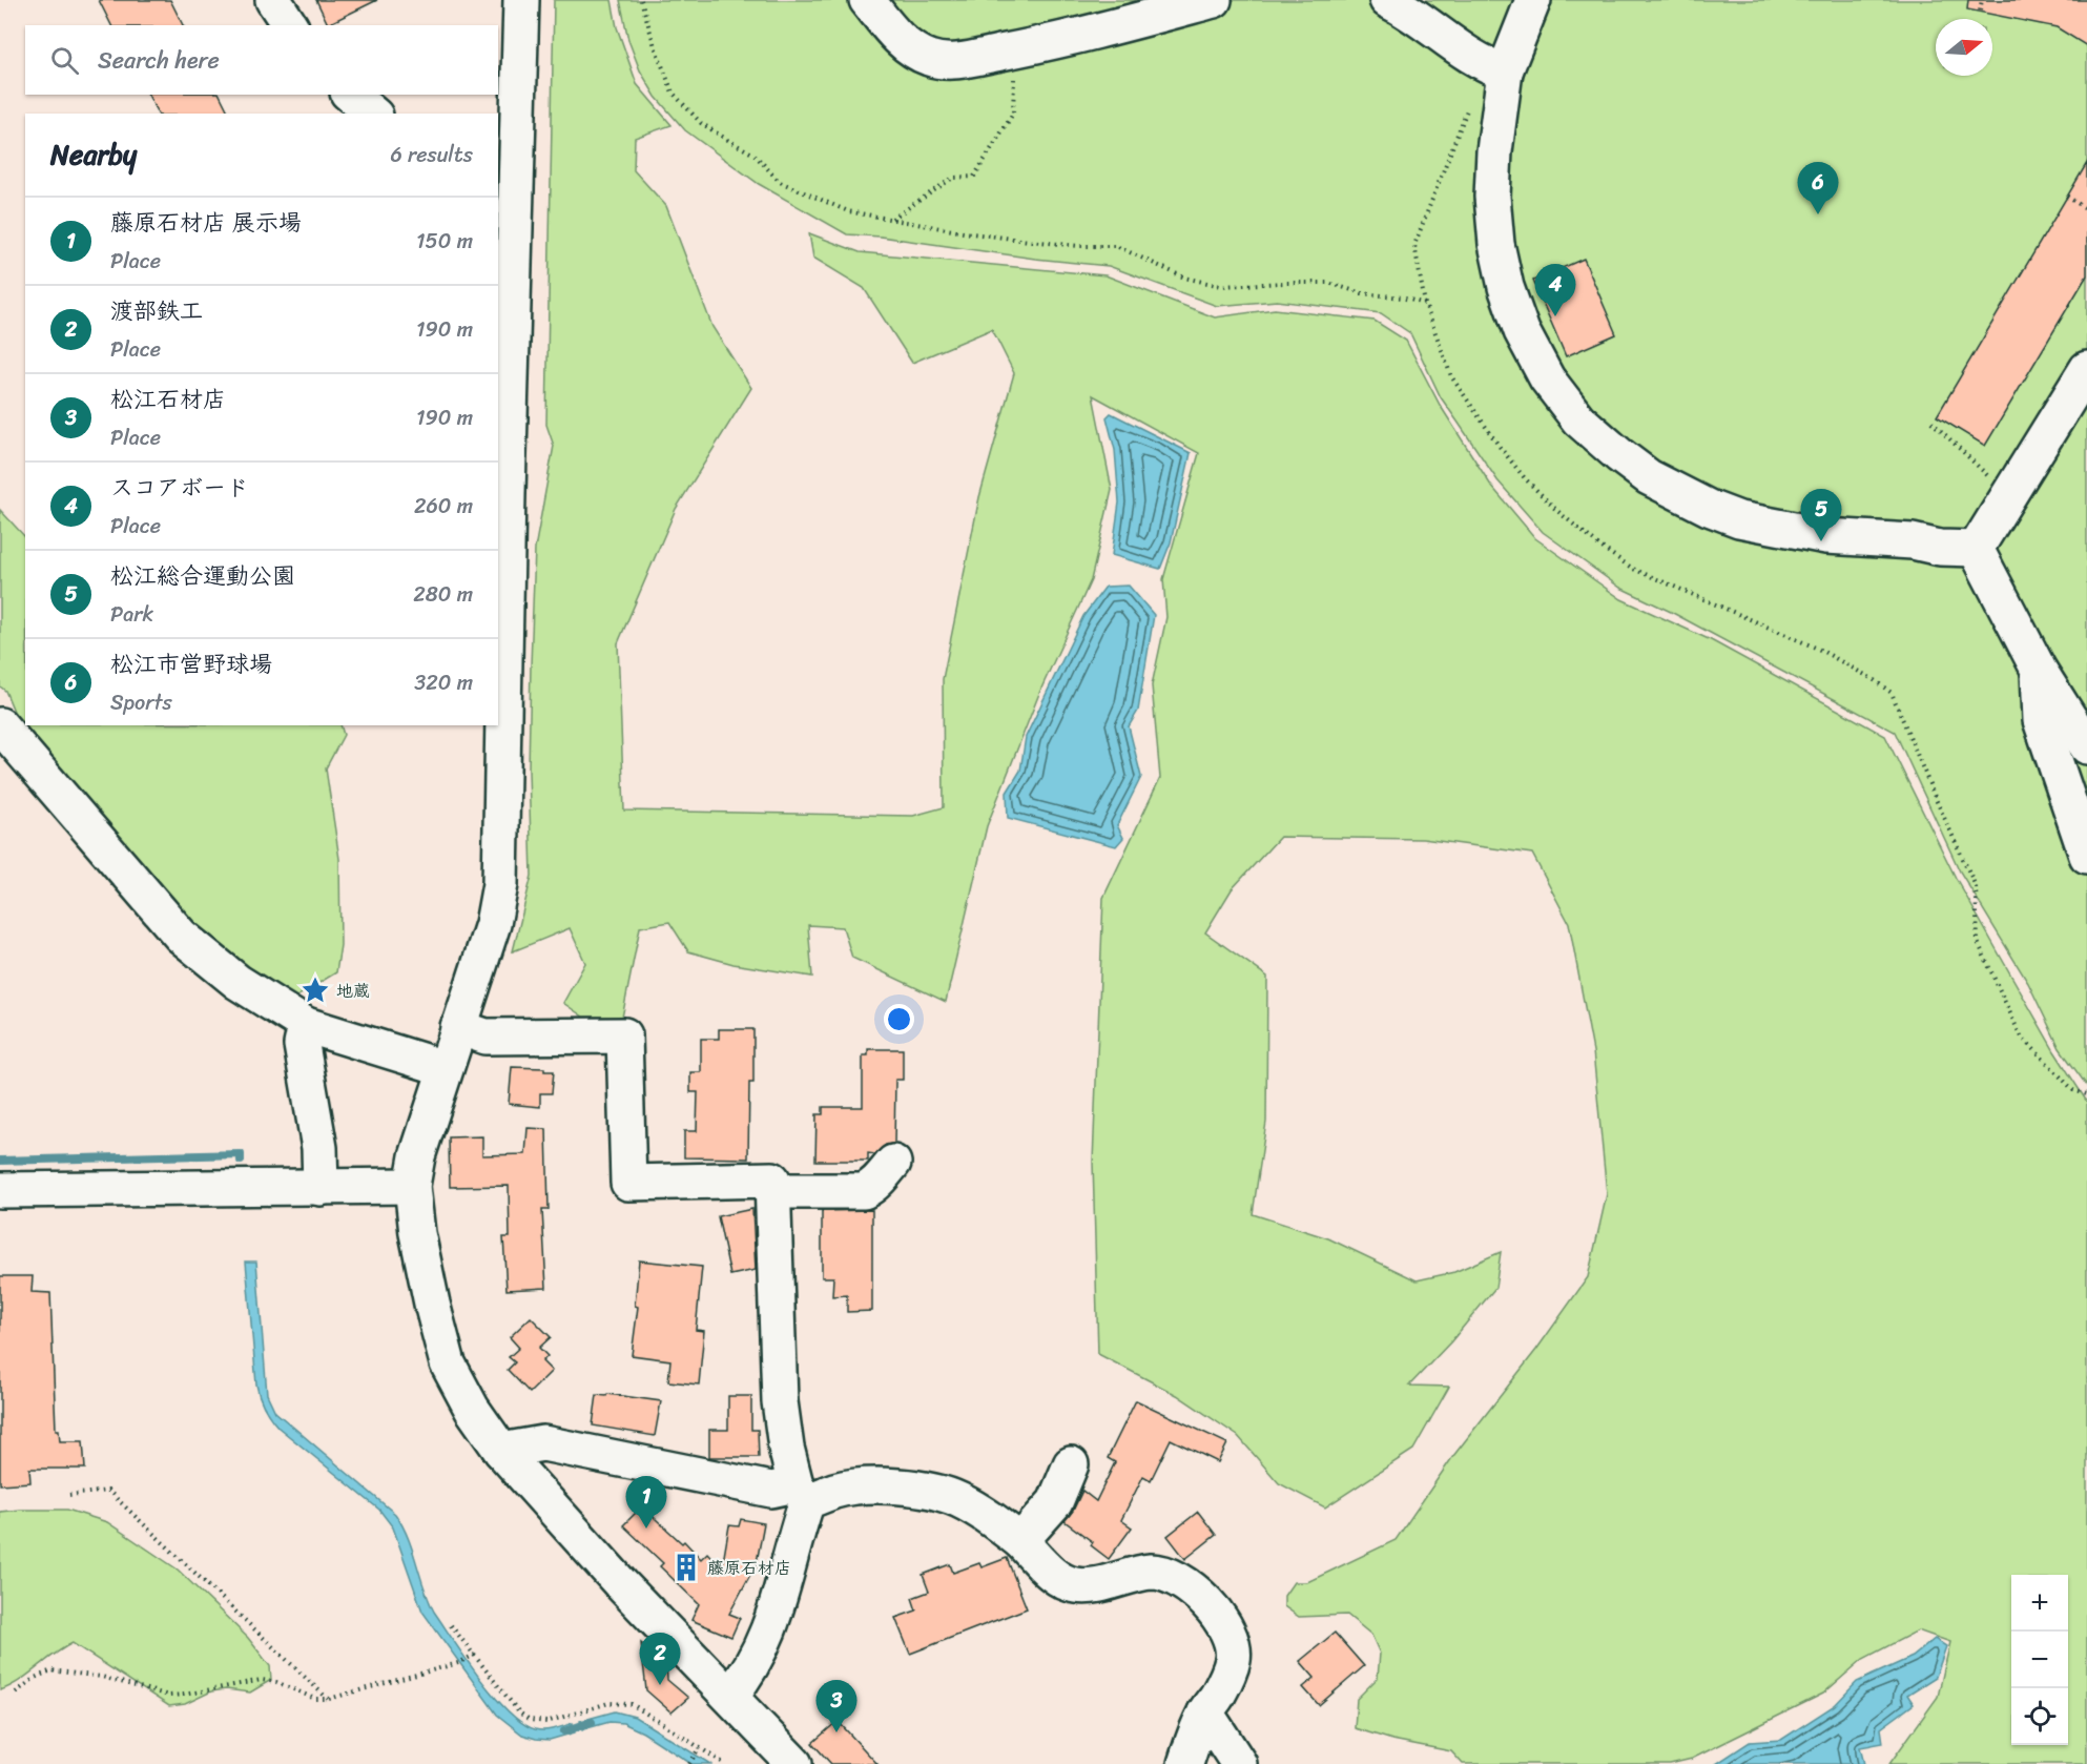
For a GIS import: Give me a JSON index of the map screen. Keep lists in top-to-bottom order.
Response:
{
  "places": {
    "place": ["地蔵"],
    "building": ["藤原石材店"]
  },
  "north": "right",
  "page": {
    "search": "Search here",
    "heading": ["Nearby", "6 results"],
    "pins": [
      "6",
      "4",
      "5",
      "1",
      "2",
      "3"
    ],
    "list": [
      {
        "mark": "1",
        "name": "藤原石材店 展示場",
        "note": "Place",
        "value": "150 m"
      },
      {
        "mark": "2",
        "name": "渡部鉄工",
        "note": "Place",
        "value": "190 m"
      },
      {
        "mark": "3",
        "name": "松江石材店",
        "note": "Place",
        "value": "190 m"
      },
      {
        "mark": "4",
        "name": "スコアボード",
        "note": "Place",
        "value": "260 m"
      },
      {
        "mark": "5",
        "name": "松江総合運動公園",
        "note": "Park",
        "value": "280 m"
      },
      {
        "mark": "6",
        "name": "松江市営野球場",
        "note": "Sports",
        "value": "320 m"
      }
    ],
    "map_buttons": ["+", "−"]
  }
}
